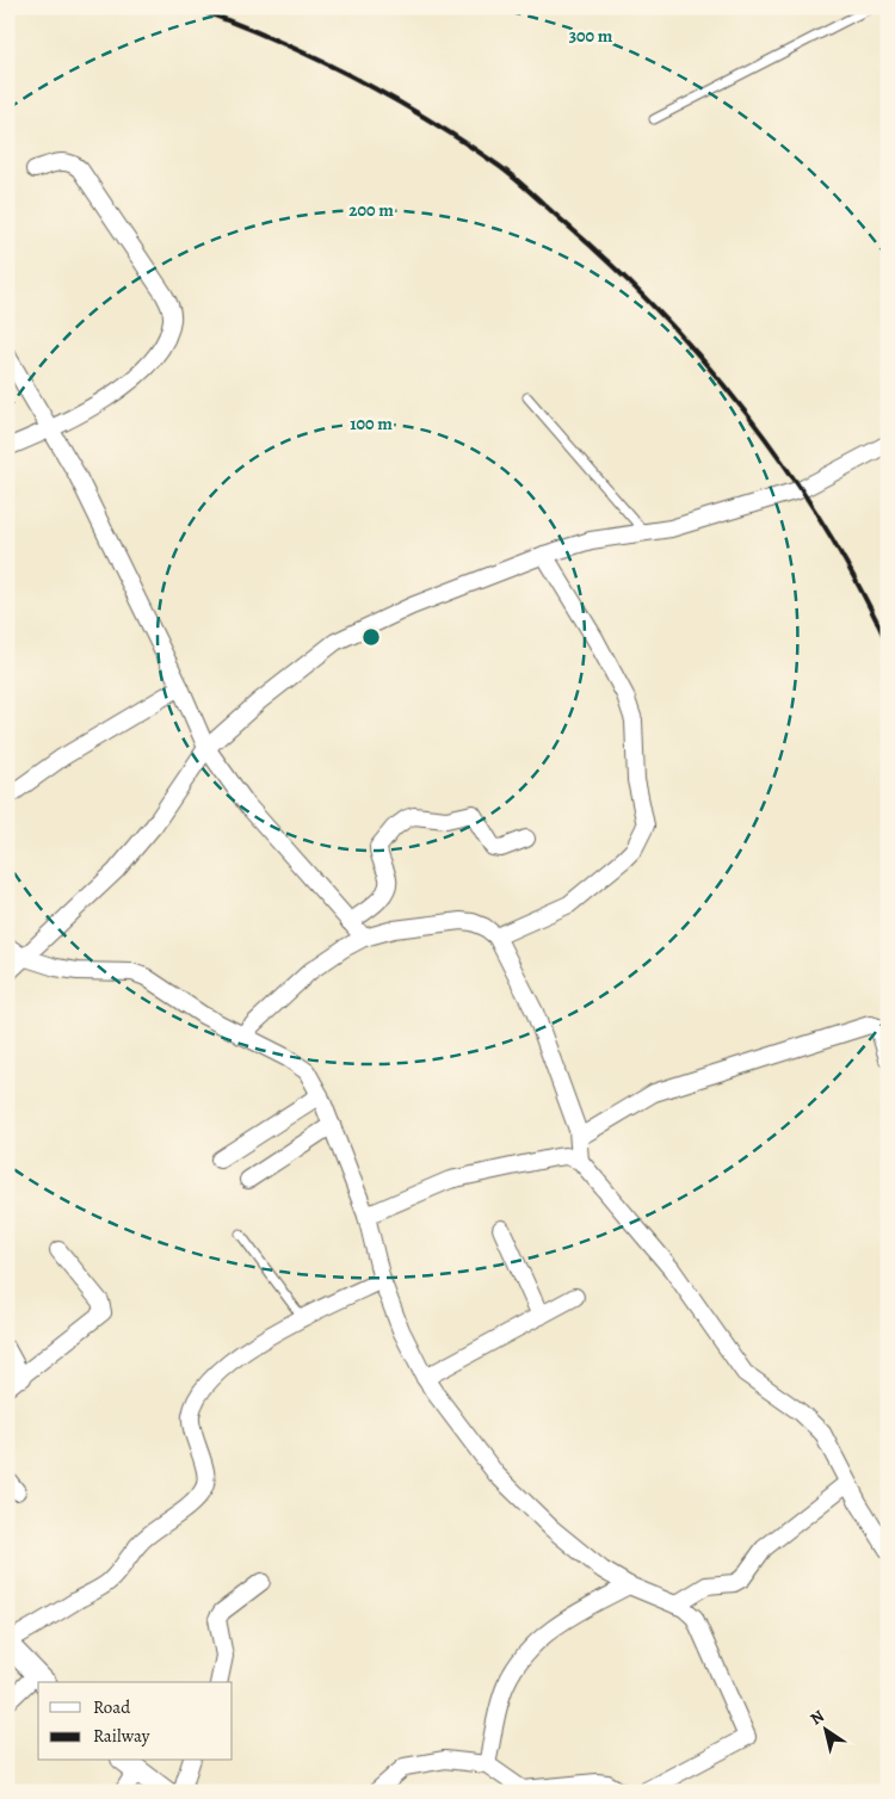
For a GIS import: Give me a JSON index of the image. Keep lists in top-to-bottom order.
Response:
{
  "legend": ["Road", "Railway"],
  "north": "top left",
  "rings": ["300 m", "200 m", "100 m"]
}
